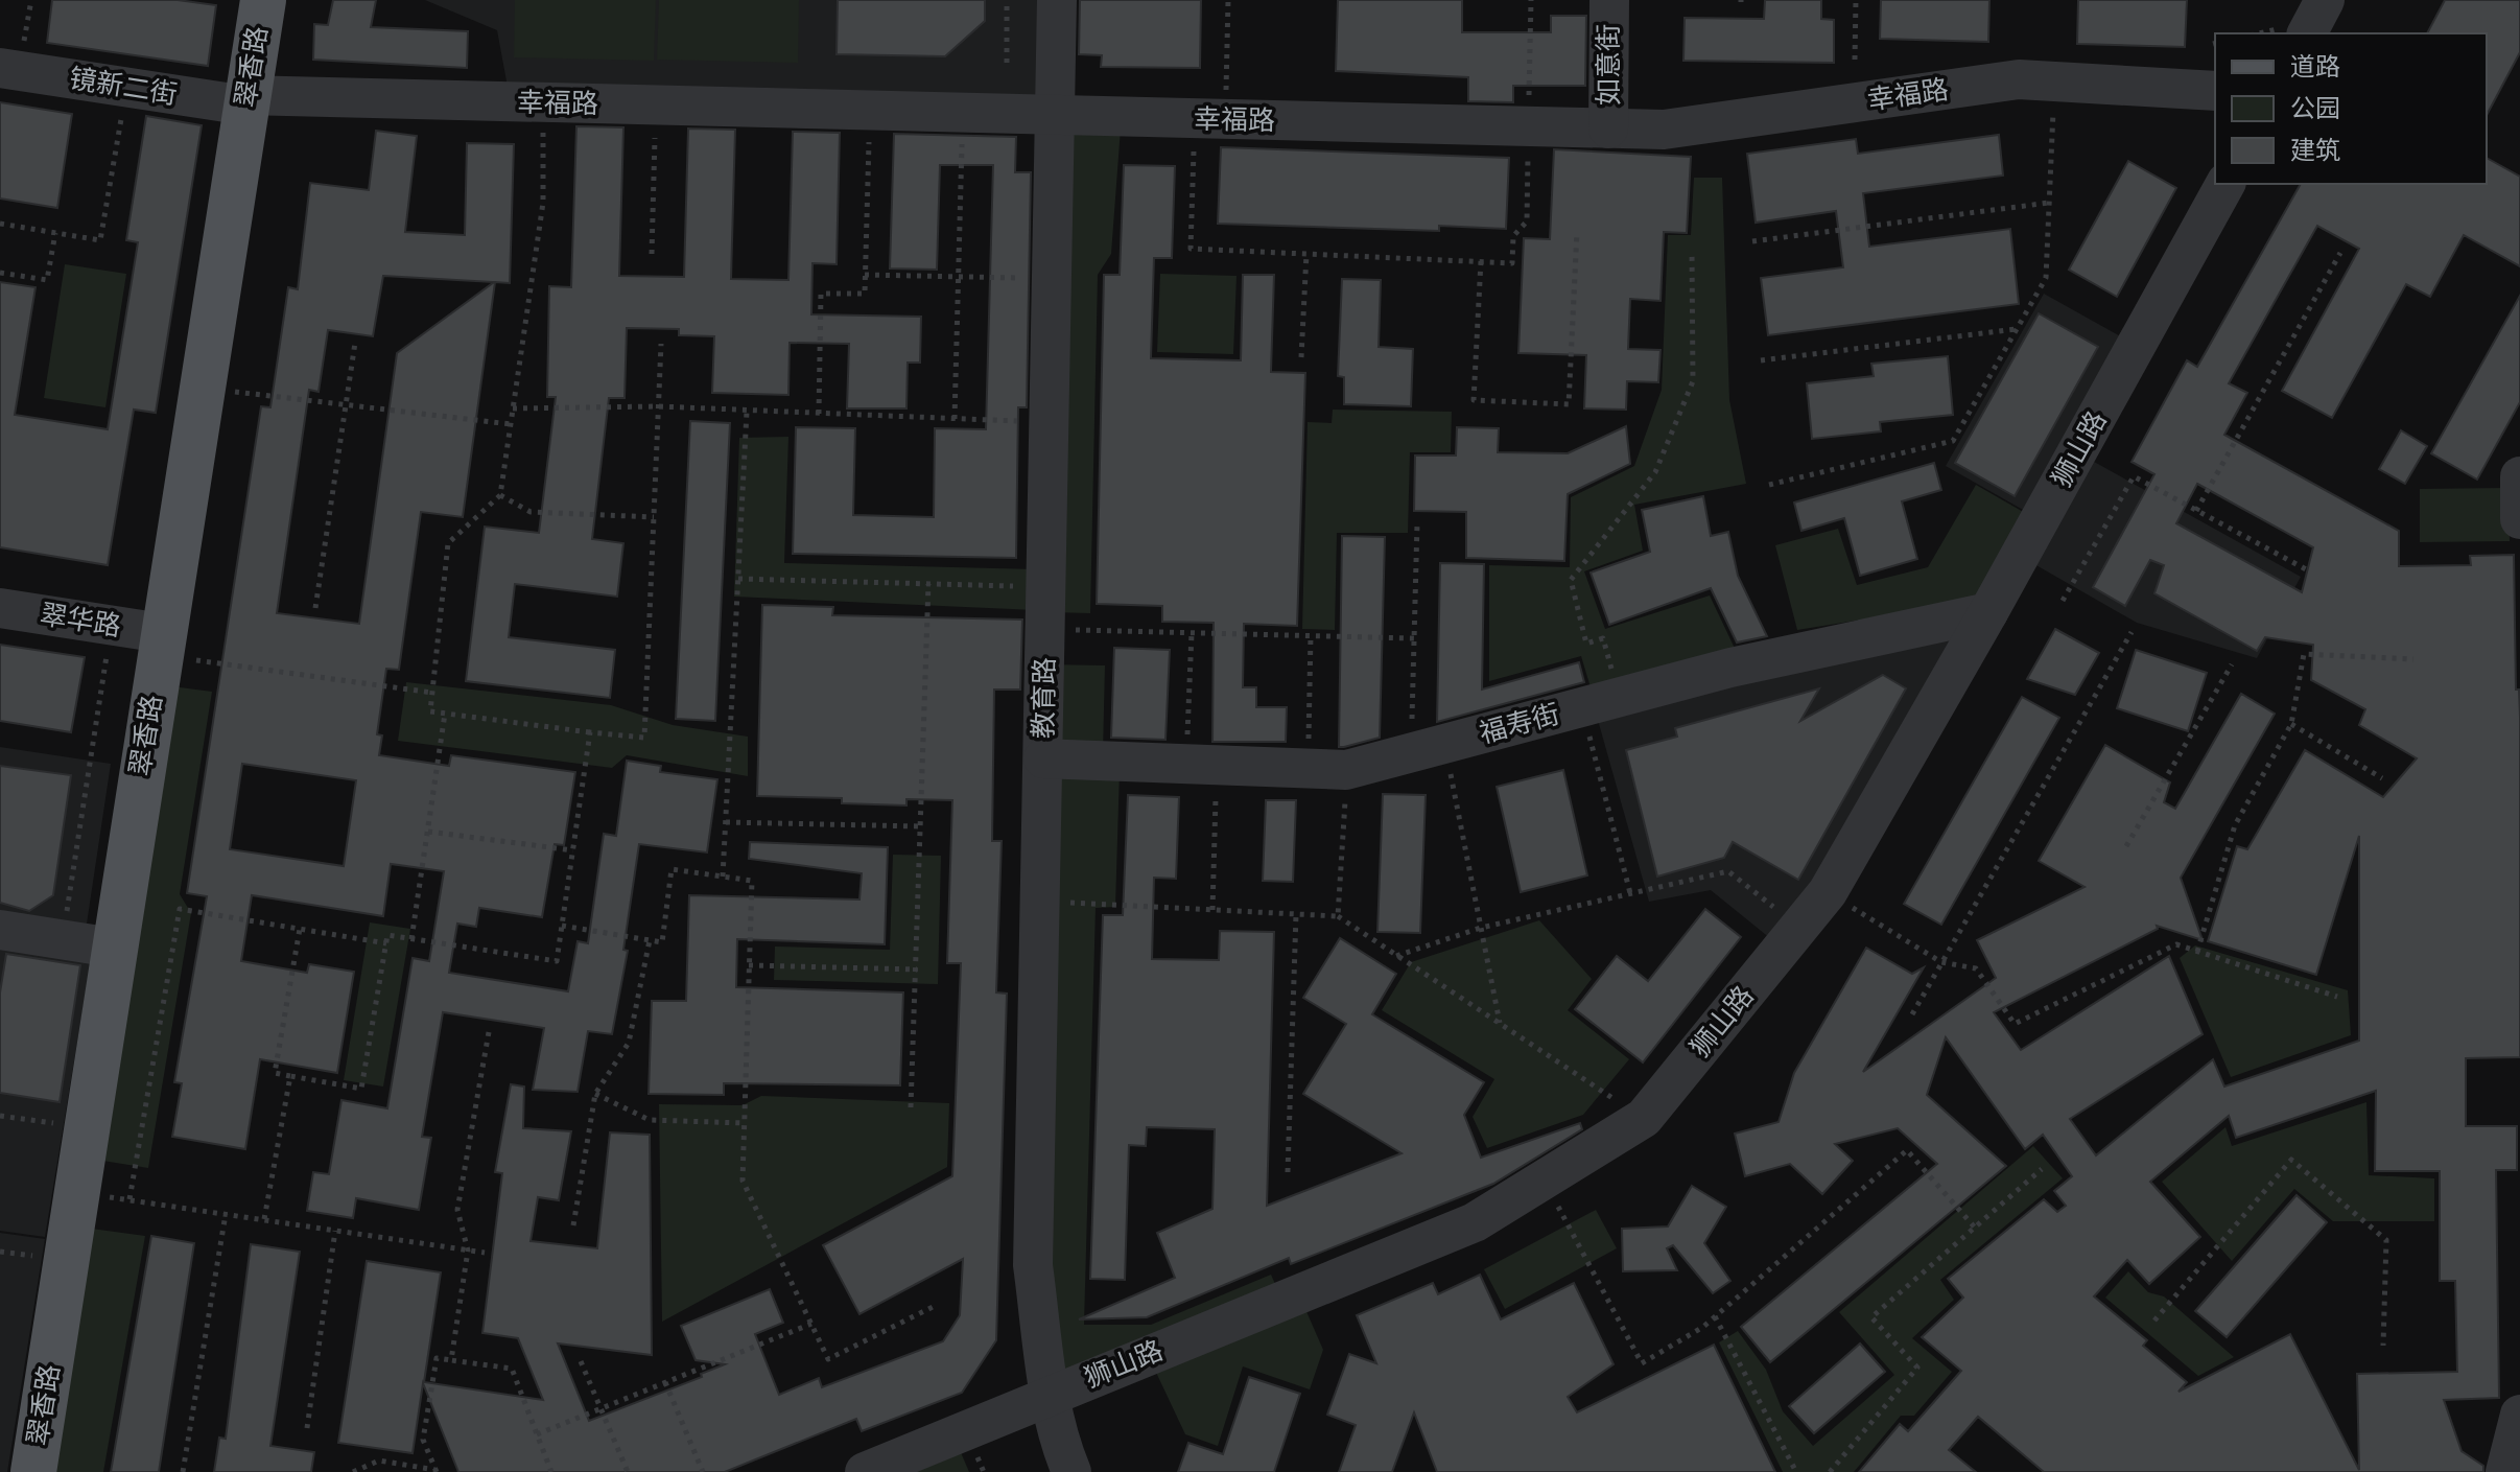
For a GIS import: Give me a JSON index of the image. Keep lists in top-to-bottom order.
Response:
{
  "streets": {
    "main road": ["翠香路"],
    "street": [
      "如意街",
      "镜新二街",
      "幸福路",
      "狮山路",
      "翠华路",
      "教育路",
      "福寿街"
    ]
  },
  "crossings": [
    ["如意街", "幸福路"],
    ["翠香路", "镜新二街"],
    ["翠香路", "幸福路"],
    ["翠香路", "翠华路"],
    ["镜新二街", "幸福路"],
    ["幸福路", "教育路"],
    ["狮山路", "教育路"],
    ["狮山路", "福寿街"],
    ["教育路", "福寿街"]
  ],
  "legend": ["道路", "公园", "建筑"]
}
